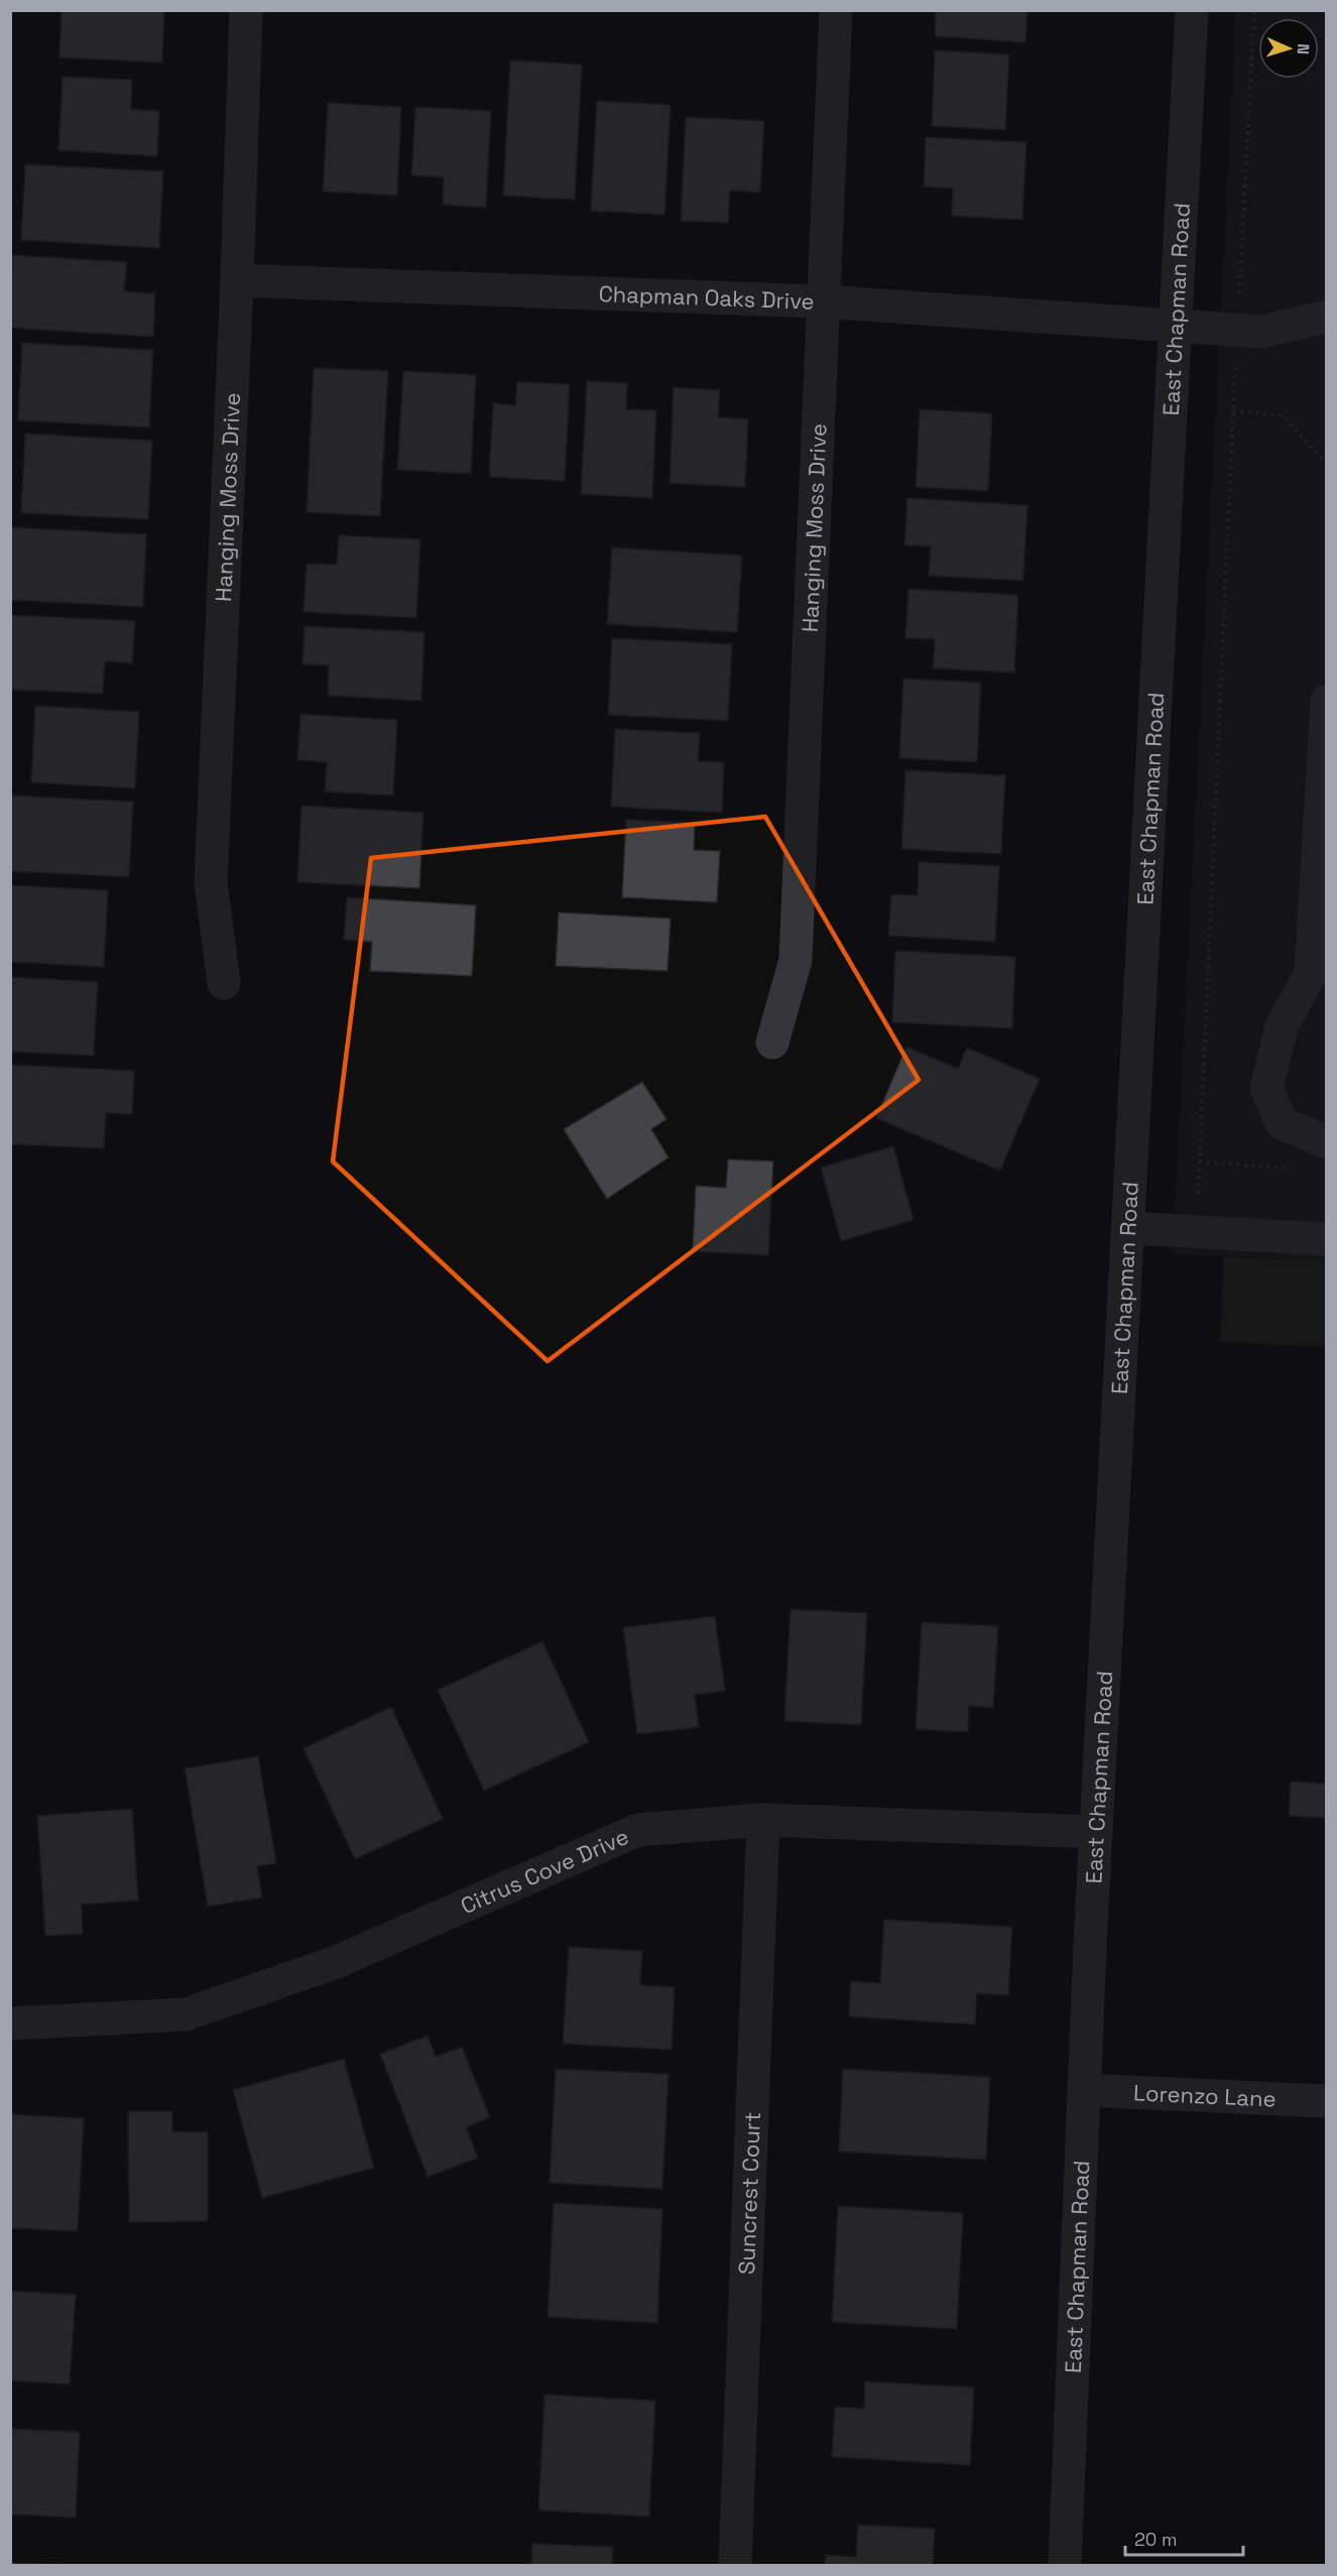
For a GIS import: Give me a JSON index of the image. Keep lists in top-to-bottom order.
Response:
{
  "streets": {
    "street": [
      "Chapman Oaks Drive",
      "East Chapman Road",
      "Hanging Moss Drive",
      "Citrus Cove Drive",
      "Lorenzo Lane",
      "Suncrest Court"
    ]
  },
  "crossings": [
    ["Chapman Oaks Drive", "East Chapman Road"],
    ["Chapman Oaks Drive", "Hanging Moss Drive"],
    ["East Chapman Road", "Citrus Cove Drive"],
    ["East Chapman Road", "Lorenzo Lane"],
    ["Citrus Cove Drive", "Suncrest Court"]
  ],
  "scale_bar": "20 m",
  "north": "right"
}
